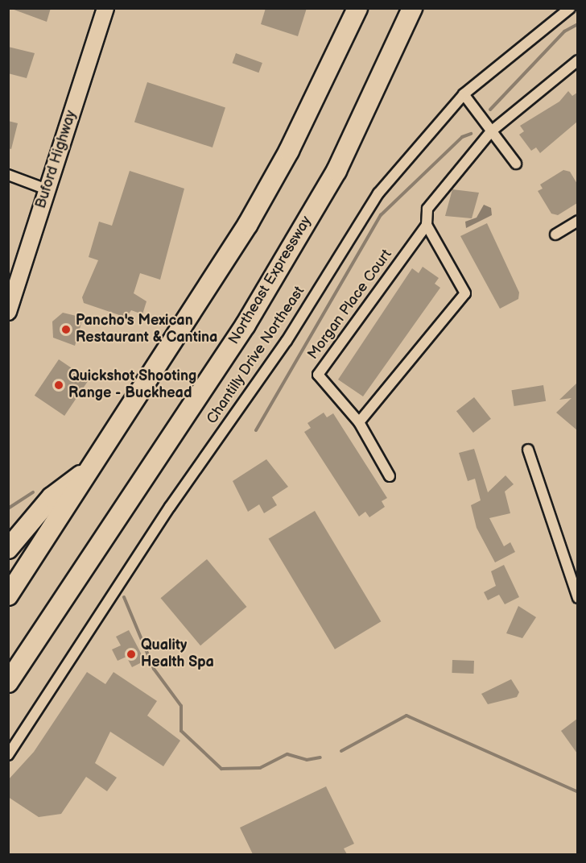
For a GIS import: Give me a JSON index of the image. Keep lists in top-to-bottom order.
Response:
{
  "streets": {
    "highway": ["Northeast Expressway"],
    "main road": ["Buford Highway"],
    "street": ["Morgan Place Court", "Chantilly Drive Northeast"]
  },
  "places": ["Pancho's Mexican Restaurant & Cantina", "Quickshot Shooting Range - Buckhead", "Quality Health Spa"]
}
